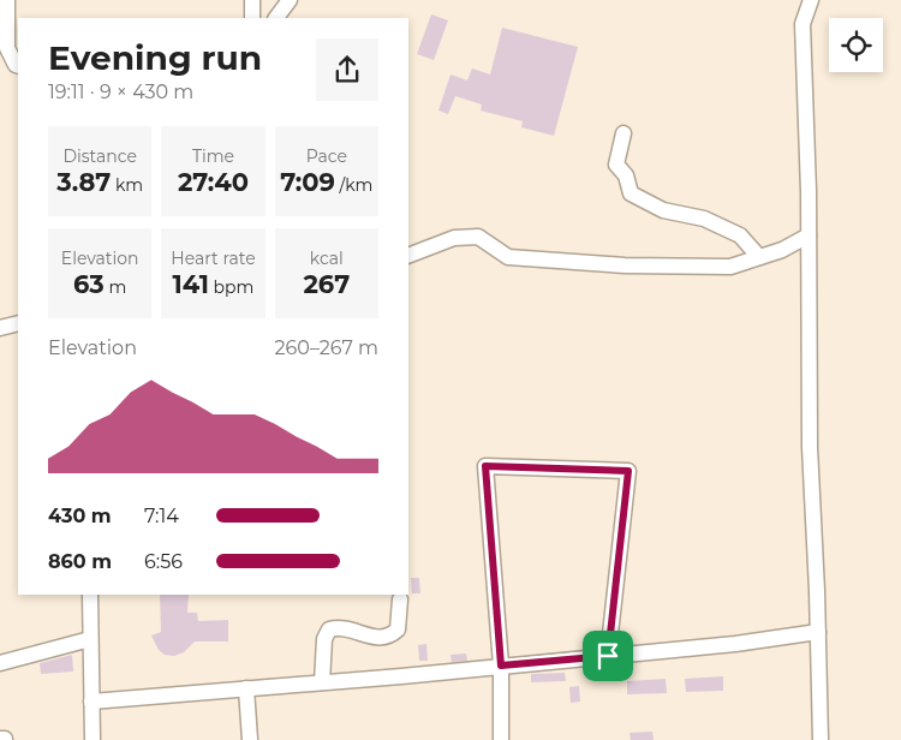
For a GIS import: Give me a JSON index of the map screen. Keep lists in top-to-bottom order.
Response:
{
  "page": {
    "heading": ["Evening run", "19:11 · 9 × 430 m"],
    "stats": [
      ["Distance", "3.87 km"],
      ["Time", "27:40"],
      ["Pace", "7:09 /km"],
      ["Elevation", "63 m"],
      ["Heart rate", "141 bpm"],
      ["kcal", "267"]
    ],
    "chart": ["Elevation", "260–267 m"],
    "list": [
      {
        "name": "430 m",
        "note": "7:14"
      },
      {
        "name": "860 m",
        "note": "6:56"
      }
    ]
  }
}
